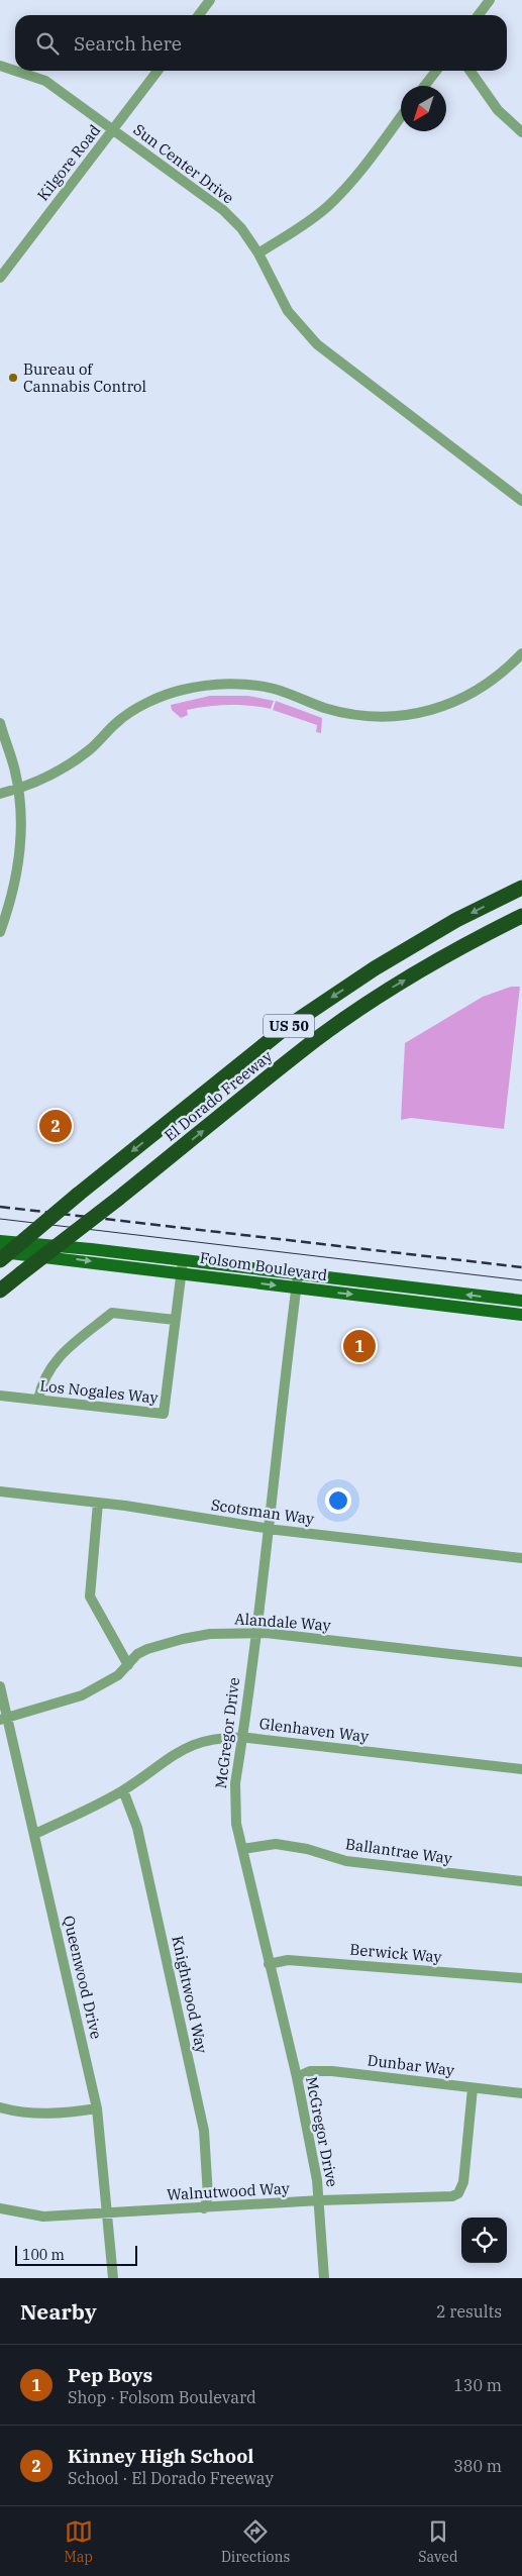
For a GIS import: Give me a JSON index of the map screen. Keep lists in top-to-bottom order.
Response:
{
  "streets": {
    "highway": ["US 50", "El Dorado Freeway"],
    "main road": ["Folsom Boulevard"],
    "street": [
      "Kilgore Road",
      "Sun Center Drive",
      "Los Nogales Way",
      "Scotsman Way",
      "Alandale Way",
      "Glenhaven Way",
      "McGregor Drive",
      "Ballantrae Way",
      "Berwick Way",
      "Queenwood Drive",
      "Knightwood Way",
      "Dunbar Way",
      "Walnutwood Way"
    ]
  },
  "crossings": [
    ["Kilgore Road", "Sun Center Drive"],
    ["Folsom Boulevard", "Los Nogales Way"],
    ["Folsom Boulevard", "McGregor Drive"],
    ["Scotsman Way", "McGregor Drive"],
    ["Alandale Way", "McGregor Drive"],
    ["Alandale Way", "Queenwood Drive"],
    ["Glenhaven Way", "McGregor Drive"],
    ["Glenhaven Way", "Queenwood Drive"],
    ["Glenhaven Way", "Knightwood Way"],
    ["McGregor Drive", "Ballantrae Way"],
    ["McGregor Drive", "Berwick Way"],
    ["McGregor Drive", "Dunbar Way"],
    ["McGregor Drive", "Walnutwood Way"],
    ["Queenwood Drive", "Walnutwood Way"],
    ["Knightwood Way", "Walnutwood Way"],
    ["Dunbar Way", "Walnutwood Way"]
  ],
  "places": ["Bureau of Cannabis Control"],
  "scale_bar": "100 m",
  "north": "bottom left",
  "page": {
    "search": "Search here",
    "pins": ["2", "1"],
    "scale": "100 m",
    "heading": ["Nearby", "2 results"],
    "list": [
      {
        "mark": "1",
        "name": "Pep Boys",
        "note": "Shop · Folsom Boulevard",
        "value": "130 m"
      },
      {
        "mark": "2",
        "name": "Kinney High School",
        "note": "School · El Dorado Freeway",
        "value": "380 m"
      }
    ],
    "nav": ["Map", "Directions", "Saved"]
  }
}
